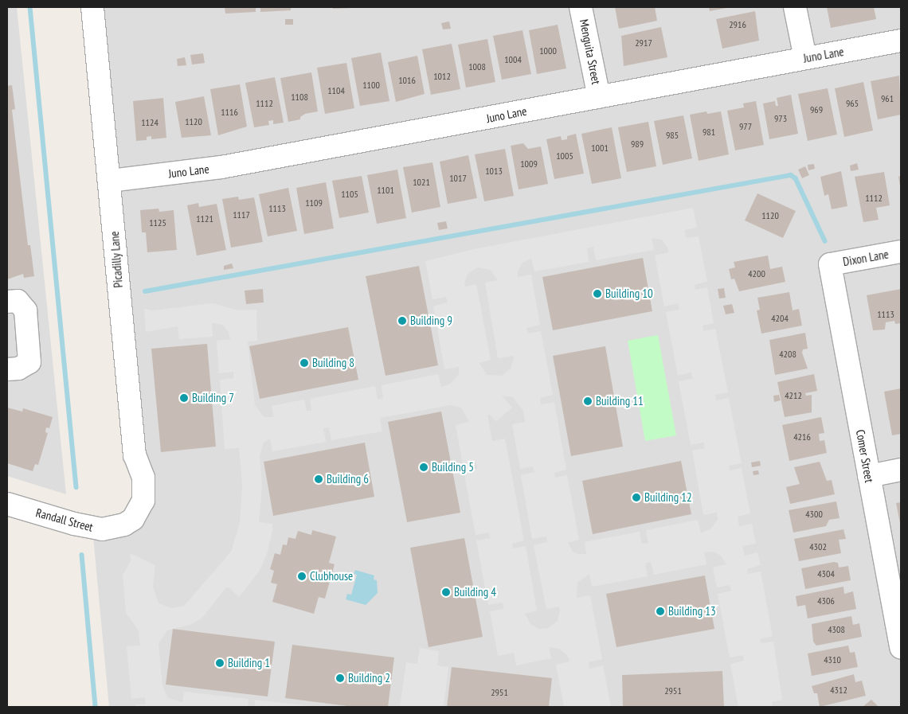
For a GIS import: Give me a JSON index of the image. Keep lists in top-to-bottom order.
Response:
{
  "streets": {
    "street": [
      "Menguita Street",
      "Juno Lane",
      "Dixon Lane",
      "Picadilly Lane",
      "Comer Street",
      "Randall Street"
    ]
  },
  "crossings": [
    ["Menguita Street", "Juno Lane"],
    ["Juno Lane", "Picadilly Lane"],
    ["Dixon Lane", "Comer Street"],
    ["Picadilly Lane", "Randall Street"]
  ],
  "places": [
    "Building 10",
    "Building 9",
    "Building 8",
    "Building 7",
    "Building 11",
    "Building 5",
    "Building 6",
    "Building 12",
    "Clubhouse",
    "Building 4",
    "Building 13",
    "Building 1",
    "Building 2"
  ],
  "house_numbers": [
    "2916",
    "2917",
    "1000",
    "1004",
    "1008",
    "1012",
    "1016",
    "1100",
    "1104",
    "1108",
    "961",
    "1112",
    "965",
    "969",
    "1116",
    "973",
    "1120",
    "1124",
    "977",
    "981",
    "985",
    "989",
    "1001",
    "1005",
    "1009",
    "1013",
    "1017",
    "1021",
    "1101",
    "1105",
    "1112",
    "1109",
    "1113",
    "1117",
    "1120",
    "1121",
    "1125",
    "4200",
    "1113",
    "4204",
    "4208",
    "4212",
    "4216",
    "4300",
    "4302",
    "4304",
    "4306",
    "4308",
    "4310",
    "4312",
    "2951",
    "2951"
  ]
}
